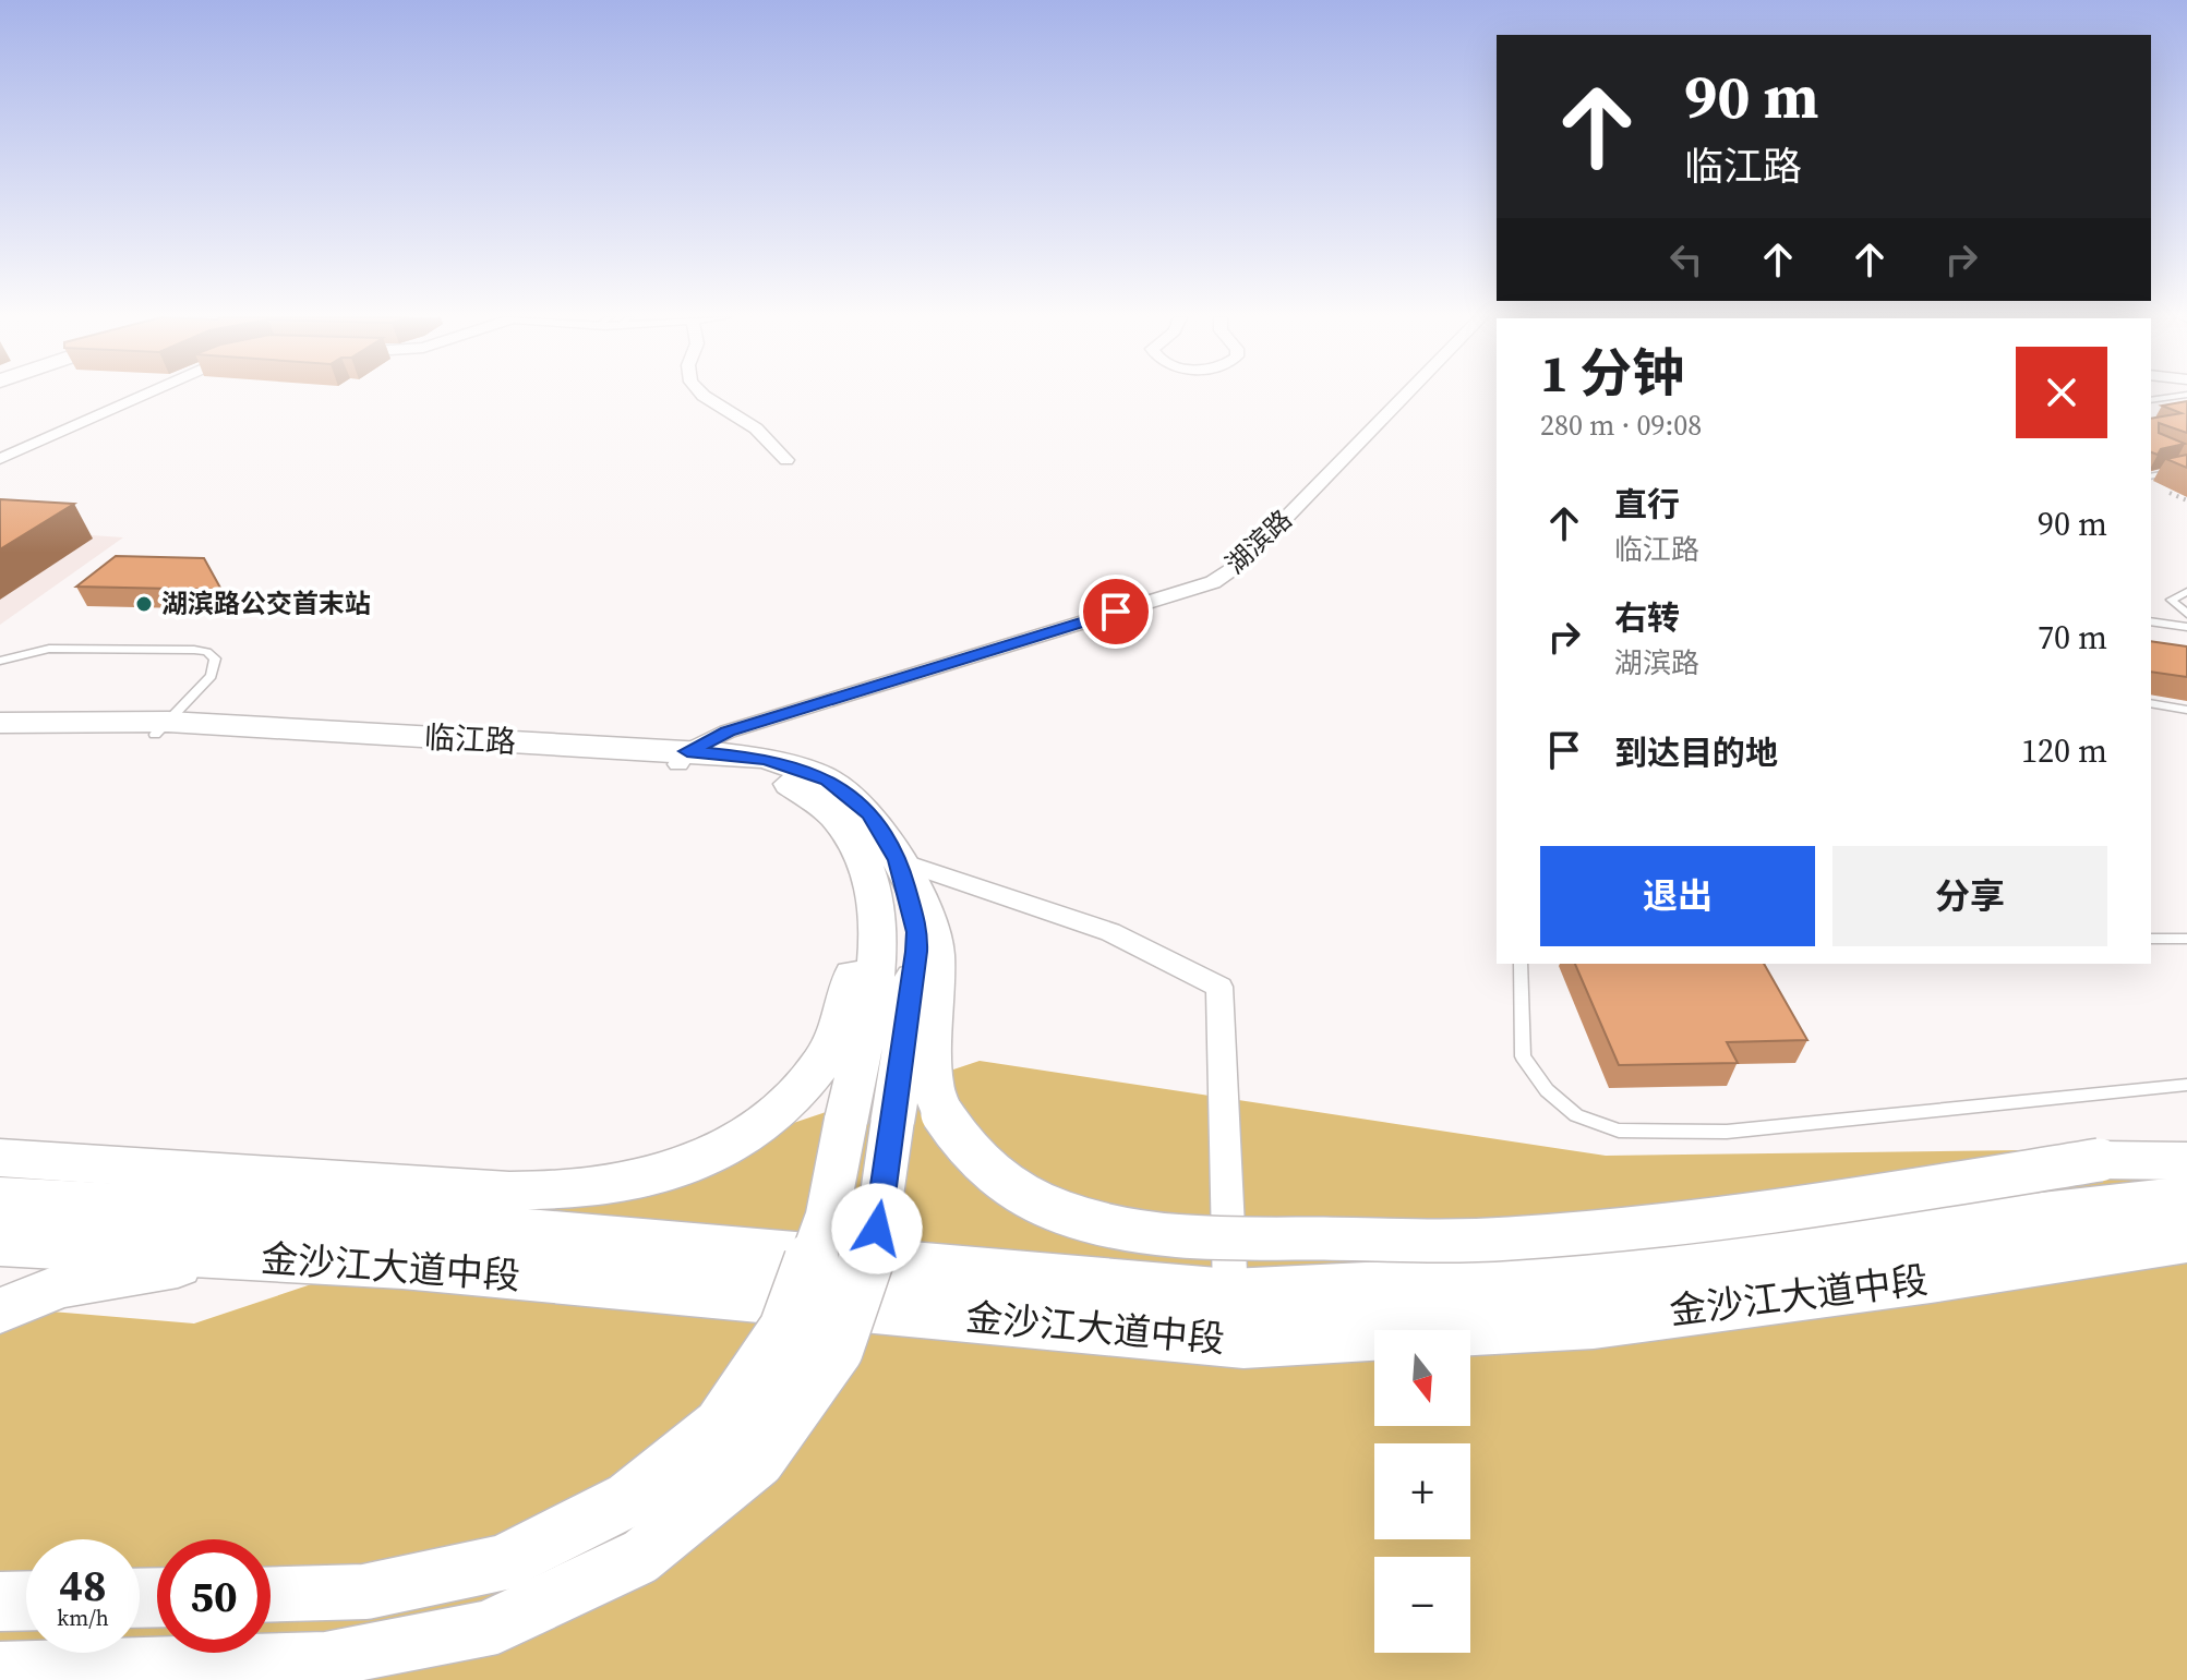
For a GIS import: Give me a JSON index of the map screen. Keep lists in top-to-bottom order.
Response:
{
  "streets": {
    "main road": ["临江路", "金沙江大道中段"],
    "street": ["湖滨路"]
  },
  "crossings": [
    ["湖滨路", "临江路"]
  ],
  "places": ["湖滨路公交首末站"],
  "north": "bottom",
  "page": {
    "turn": ["90 m", "临江路"],
    "heading": ["1 分钟", "280 m · 09:08"],
    "list": [
      {
        "name": "直行",
        "note": "临江路",
        "value": "90 m"
      },
      {
        "name": "右转",
        "note": "湖滨路",
        "value": "70 m"
      },
      {
        "name": "到达目的地",
        "value": "120 m"
      }
    ],
    "buttons": ["退出", "分享"],
    "map_buttons": ["+", "−"],
    "speed": "48 km/h",
    "limit": "50"
  }
}
